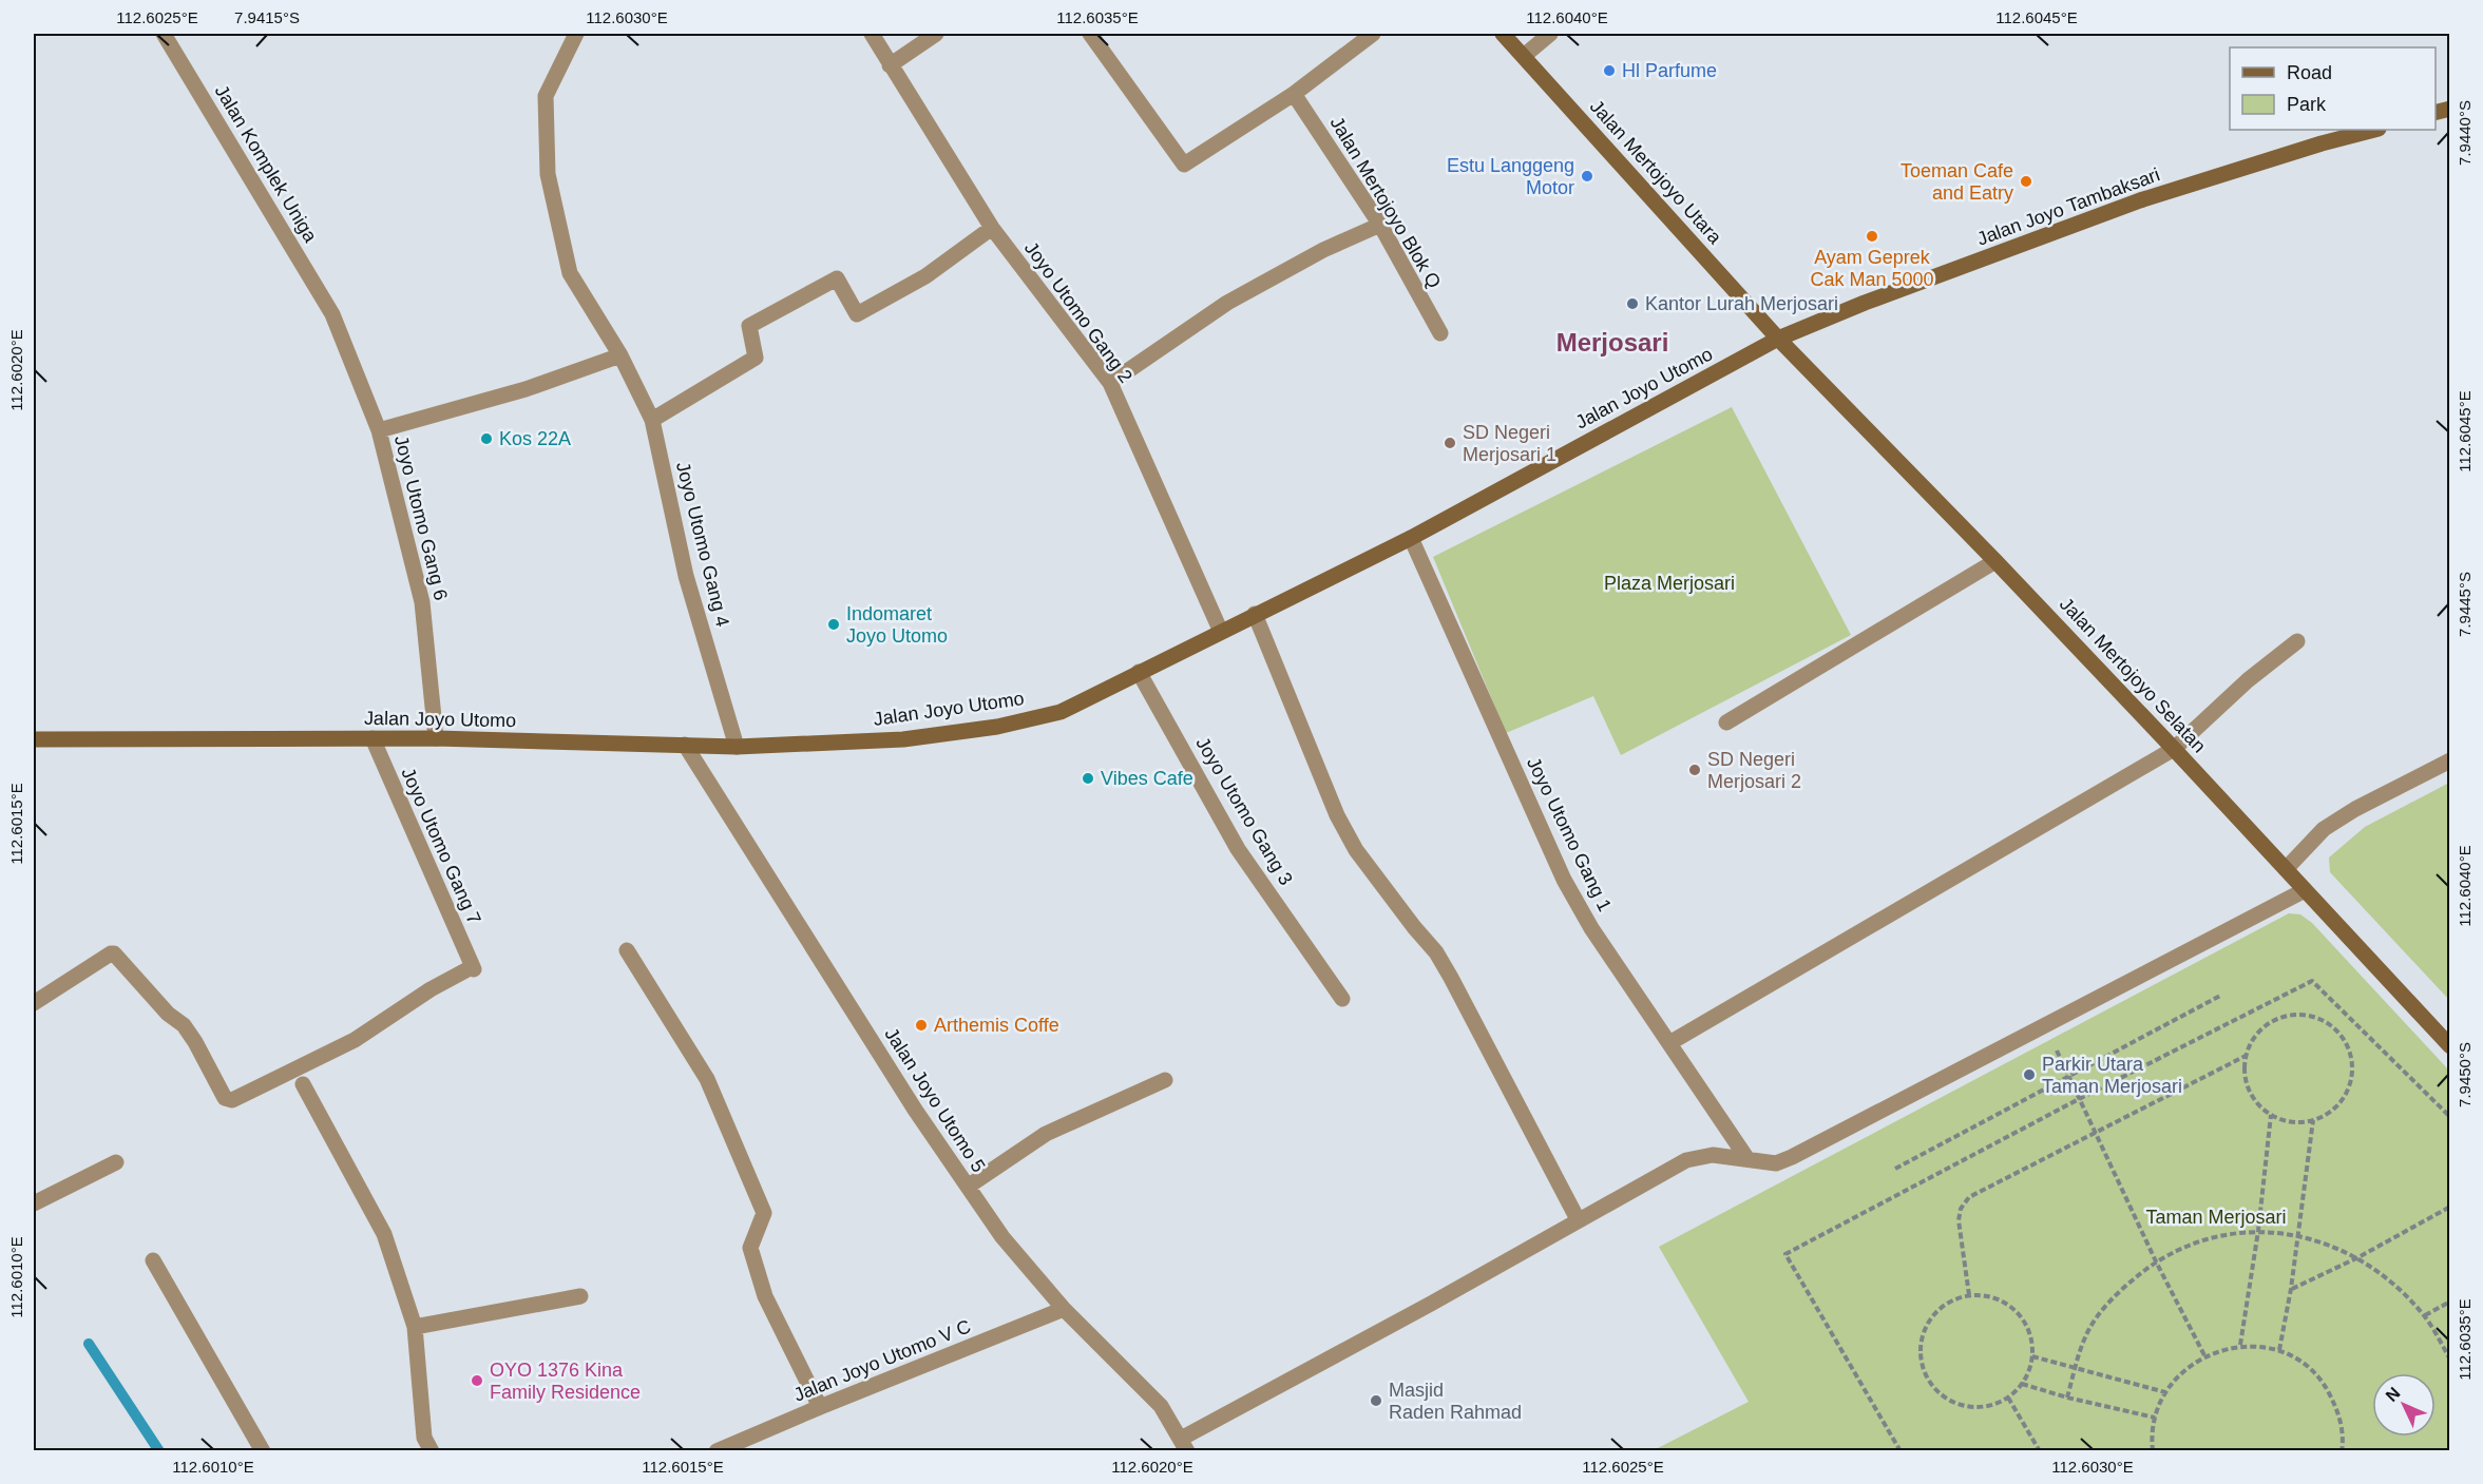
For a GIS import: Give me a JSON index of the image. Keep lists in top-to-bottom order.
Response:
{
  "streets": {
    "main road": [
      "Jalan Mertojoyo Utara",
      "Jalan Joyo Tambaksari",
      "Jalan Joyo Utomo",
      "Jalan Mertojoyo Selatan"
    ],
    "street": [
      "Jalan Komplek Uniga",
      "Jalan Mertojoyo Blok Q",
      "Joyo Utomo Gang 2",
      "Joyo Utomo Gang 6",
      "Joyo Utomo Gang 4",
      "Joyo Utomo Gang 3",
      "Joyo Utomo Gang 1",
      "Joyo Utomo Gang 7",
      "Jalan Joyo Utomo 5",
      "Jalan Joyo Utomo V C"
    ]
  },
  "crossings": [
    ["Jalan Komplek Uniga", "Joyo Utomo Gang 6"],
    ["Jalan Mertojoyo Utara", "Jalan Joyo Tambaksari"],
    ["Jalan Mertojoyo Utara", "Jalan Joyo Utomo"],
    ["Jalan Mertojoyo Utara", "Jalan Mertojoyo Selatan"],
    ["Jalan Joyo Tambaksari", "Jalan Joyo Utomo"],
    ["Jalan Joyo Tambaksari", "Jalan Mertojoyo Selatan"],
    ["Joyo Utomo Gang 2", "Jalan Joyo Utomo"],
    ["Jalan Joyo Utomo", "Joyo Utomo Gang 6"],
    ["Jalan Joyo Utomo", "Joyo Utomo Gang 4"],
    ["Jalan Joyo Utomo", "Jalan Mertojoyo Selatan"],
    ["Jalan Joyo Utomo", "Joyo Utomo Gang 3"],
    ["Jalan Joyo Utomo", "Joyo Utomo Gang 1"],
    ["Jalan Joyo Utomo", "Joyo Utomo Gang 7"],
    ["Jalan Joyo Utomo", "Jalan Joyo Utomo 5"],
    ["Jalan Joyo Utomo 5", "Jalan Joyo Utomo V C"]
  ],
  "districts": ["Merjosari"],
  "parks": ["Plaza Merjosari", "Taman Merjosari"],
  "places": [
    "Hl Parfume",
    "Estu Langgeng Motor",
    "Toeman Cafe and Eatry",
    "Ayam Geprek Cak Man 5000",
    "Kantor Lurah Merjosari",
    "Kos 22A",
    "SD Negeri Merjosari 1",
    "Indomaret Joyo Utomo",
    "SD Negeri Merjosari 2",
    "Vibes Cafe",
    "Arthemis Coffe",
    "Parkir Utara Taman Merjosari",
    "OYO 1376 Kina Family Residence",
    "Masjid Raden Rahmad"
  ],
  "legend": ["Road", "Park"],
  "north": "top left",
  "coordinates": [
    "112.6025°E",
    "7.9415°S",
    "112.6030°E",
    "112.6035°E",
    "112.6040°E",
    "112.6045°E",
    "7.9440°S",
    "112.6020°E",
    "7.9445°S",
    "112.6015°E",
    "7.9450°S",
    "112.6010°E"
  ]
}
